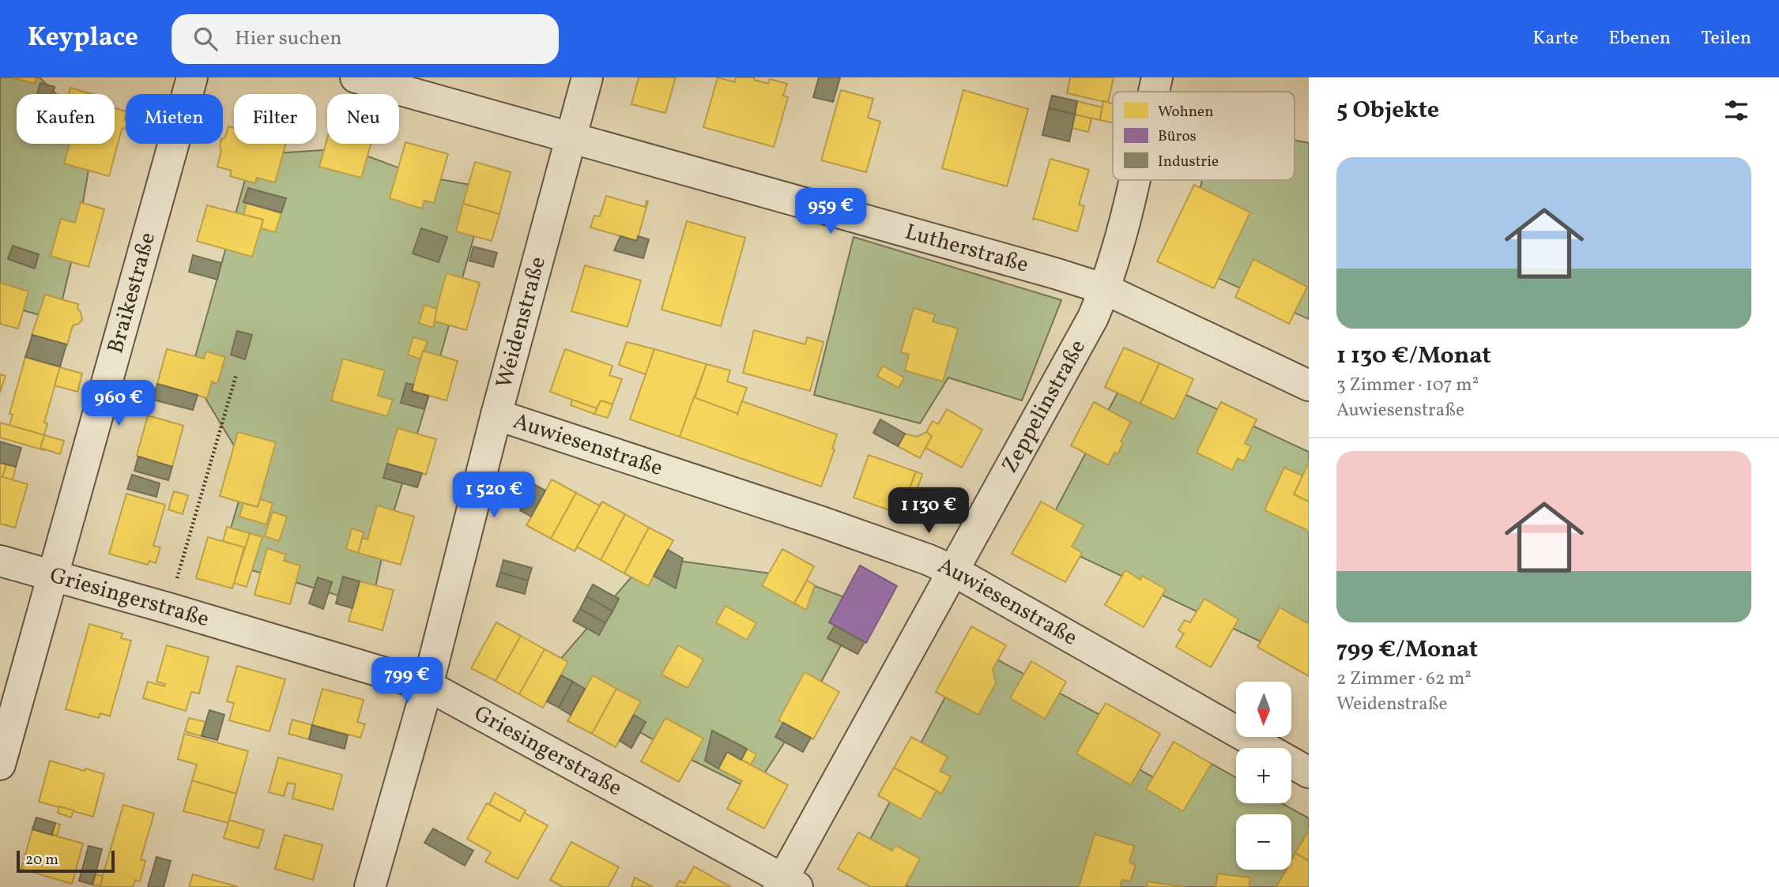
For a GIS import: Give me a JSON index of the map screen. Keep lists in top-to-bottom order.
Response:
{
  "streets": {
    "street": [
      "Lutherstraße",
      "Braikestraße",
      "Weidenstraße",
      "Zeppelinstraße",
      "Auwiesenstraße",
      "Griesingerstraße"
    ]
  },
  "crossings": [
    ["Lutherstraße", "Weidenstraße"],
    ["Lutherstraße", "Zeppelinstraße"],
    ["Braikestraße", "Griesingerstraße"],
    ["Weidenstraße", "Auwiesenstraße"],
    ["Weidenstraße", "Griesingerstraße"],
    ["Zeppelinstraße", "Auwiesenstraße"],
    ["Zeppelinstraße", "Griesingerstraße"]
  ],
  "legend": ["Wohnen", "Büros", "Industrie"],
  "scale_bar": "20 m",
  "north": "bottom",
  "page": {
    "header": "Keyplace",
    "search": "Hier suchen",
    "nav": ["Karte", "Ebenen", "Teilen"],
    "heading": "5 Objekte",
    "chip": [
      "Kaufen",
      "Mieten",
      "Filter",
      "Neu"
    ],
    "list": [
      {
        "name": "1 130 €/Monat",
        "note": "3 Zimmer · 107 m² · Auwiesenstraße"
      },
      {
        "name": "799 €/Monat",
        "note": "2 Zimmer · 62 m² · Weidenstraße"
      }
    ],
    "price": [
      "959 €",
      "960 €",
      "1 520 €",
      "1 130 €",
      "799 €"
    ],
    "map_buttons": ["+", "−"],
    "scale": "20 m"
  }
}
